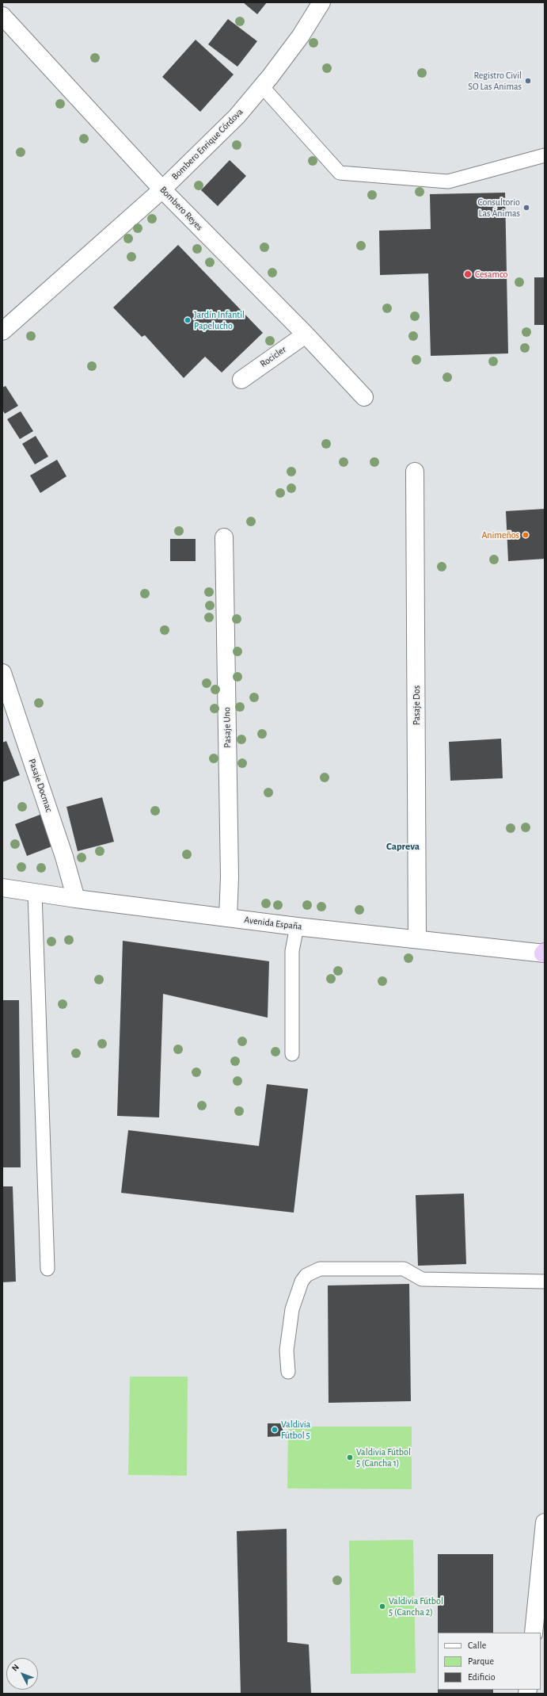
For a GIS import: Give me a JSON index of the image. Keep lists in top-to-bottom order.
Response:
{
  "streets": {
    "street": [
      "Bombero Enrique Córdova",
      "Bombero Reyes",
      "Rocicler",
      "Pasaje Dos",
      "Pasaje Uno",
      "Pasaje Docmac",
      "Avenida España"
    ]
  },
  "crossings": [
    ["Bombero Enrique Córdova", "Bombero Reyes"],
    ["Bombero Reyes", "Rocicler"],
    ["Pasaje Dos", "Avenida España"],
    ["Pasaje Uno", "Avenida España"],
    ["Pasaje Docmac", "Avenida España"]
  ],
  "districts": ["Capreva"],
  "places": [
    "Registro Civil SO Las Animas",
    "Consultorio Las Ánimas",
    "Cesamco",
    "Jardín Infantil Papelucho",
    "Animeños",
    "Valdivia Fútbol 5",
    "Valdivia Fútbol 5 (Cancha 1)",
    "Valdivia Fútbol 5 (Cancha 2)"
  ],
  "legend": ["Calle", "Parque", "Edificio"],
  "north": "top left"
}
